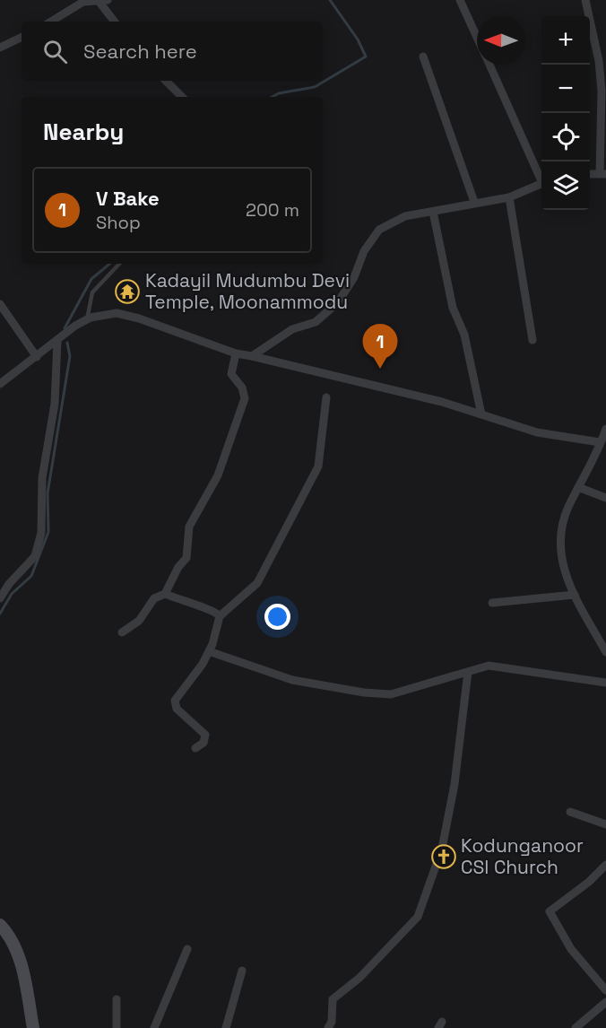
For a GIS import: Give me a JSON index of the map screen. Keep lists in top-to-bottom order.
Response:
{
  "places": {
    "temple": ["Kadayil Mudumbu Devi Temple, Moonammodu"],
    "church": ["Kodunganoor CSI Church"]
  },
  "north": "left",
  "page": {
    "map_buttons": ["+", "−"],
    "search": "Search here",
    "heading": "Nearby",
    "list": [
      {
        "mark": "1",
        "name": "V Bake",
        "note": "Shop",
        "value": "200 m"
      }
    ],
    "pins": "1"
  }
}
